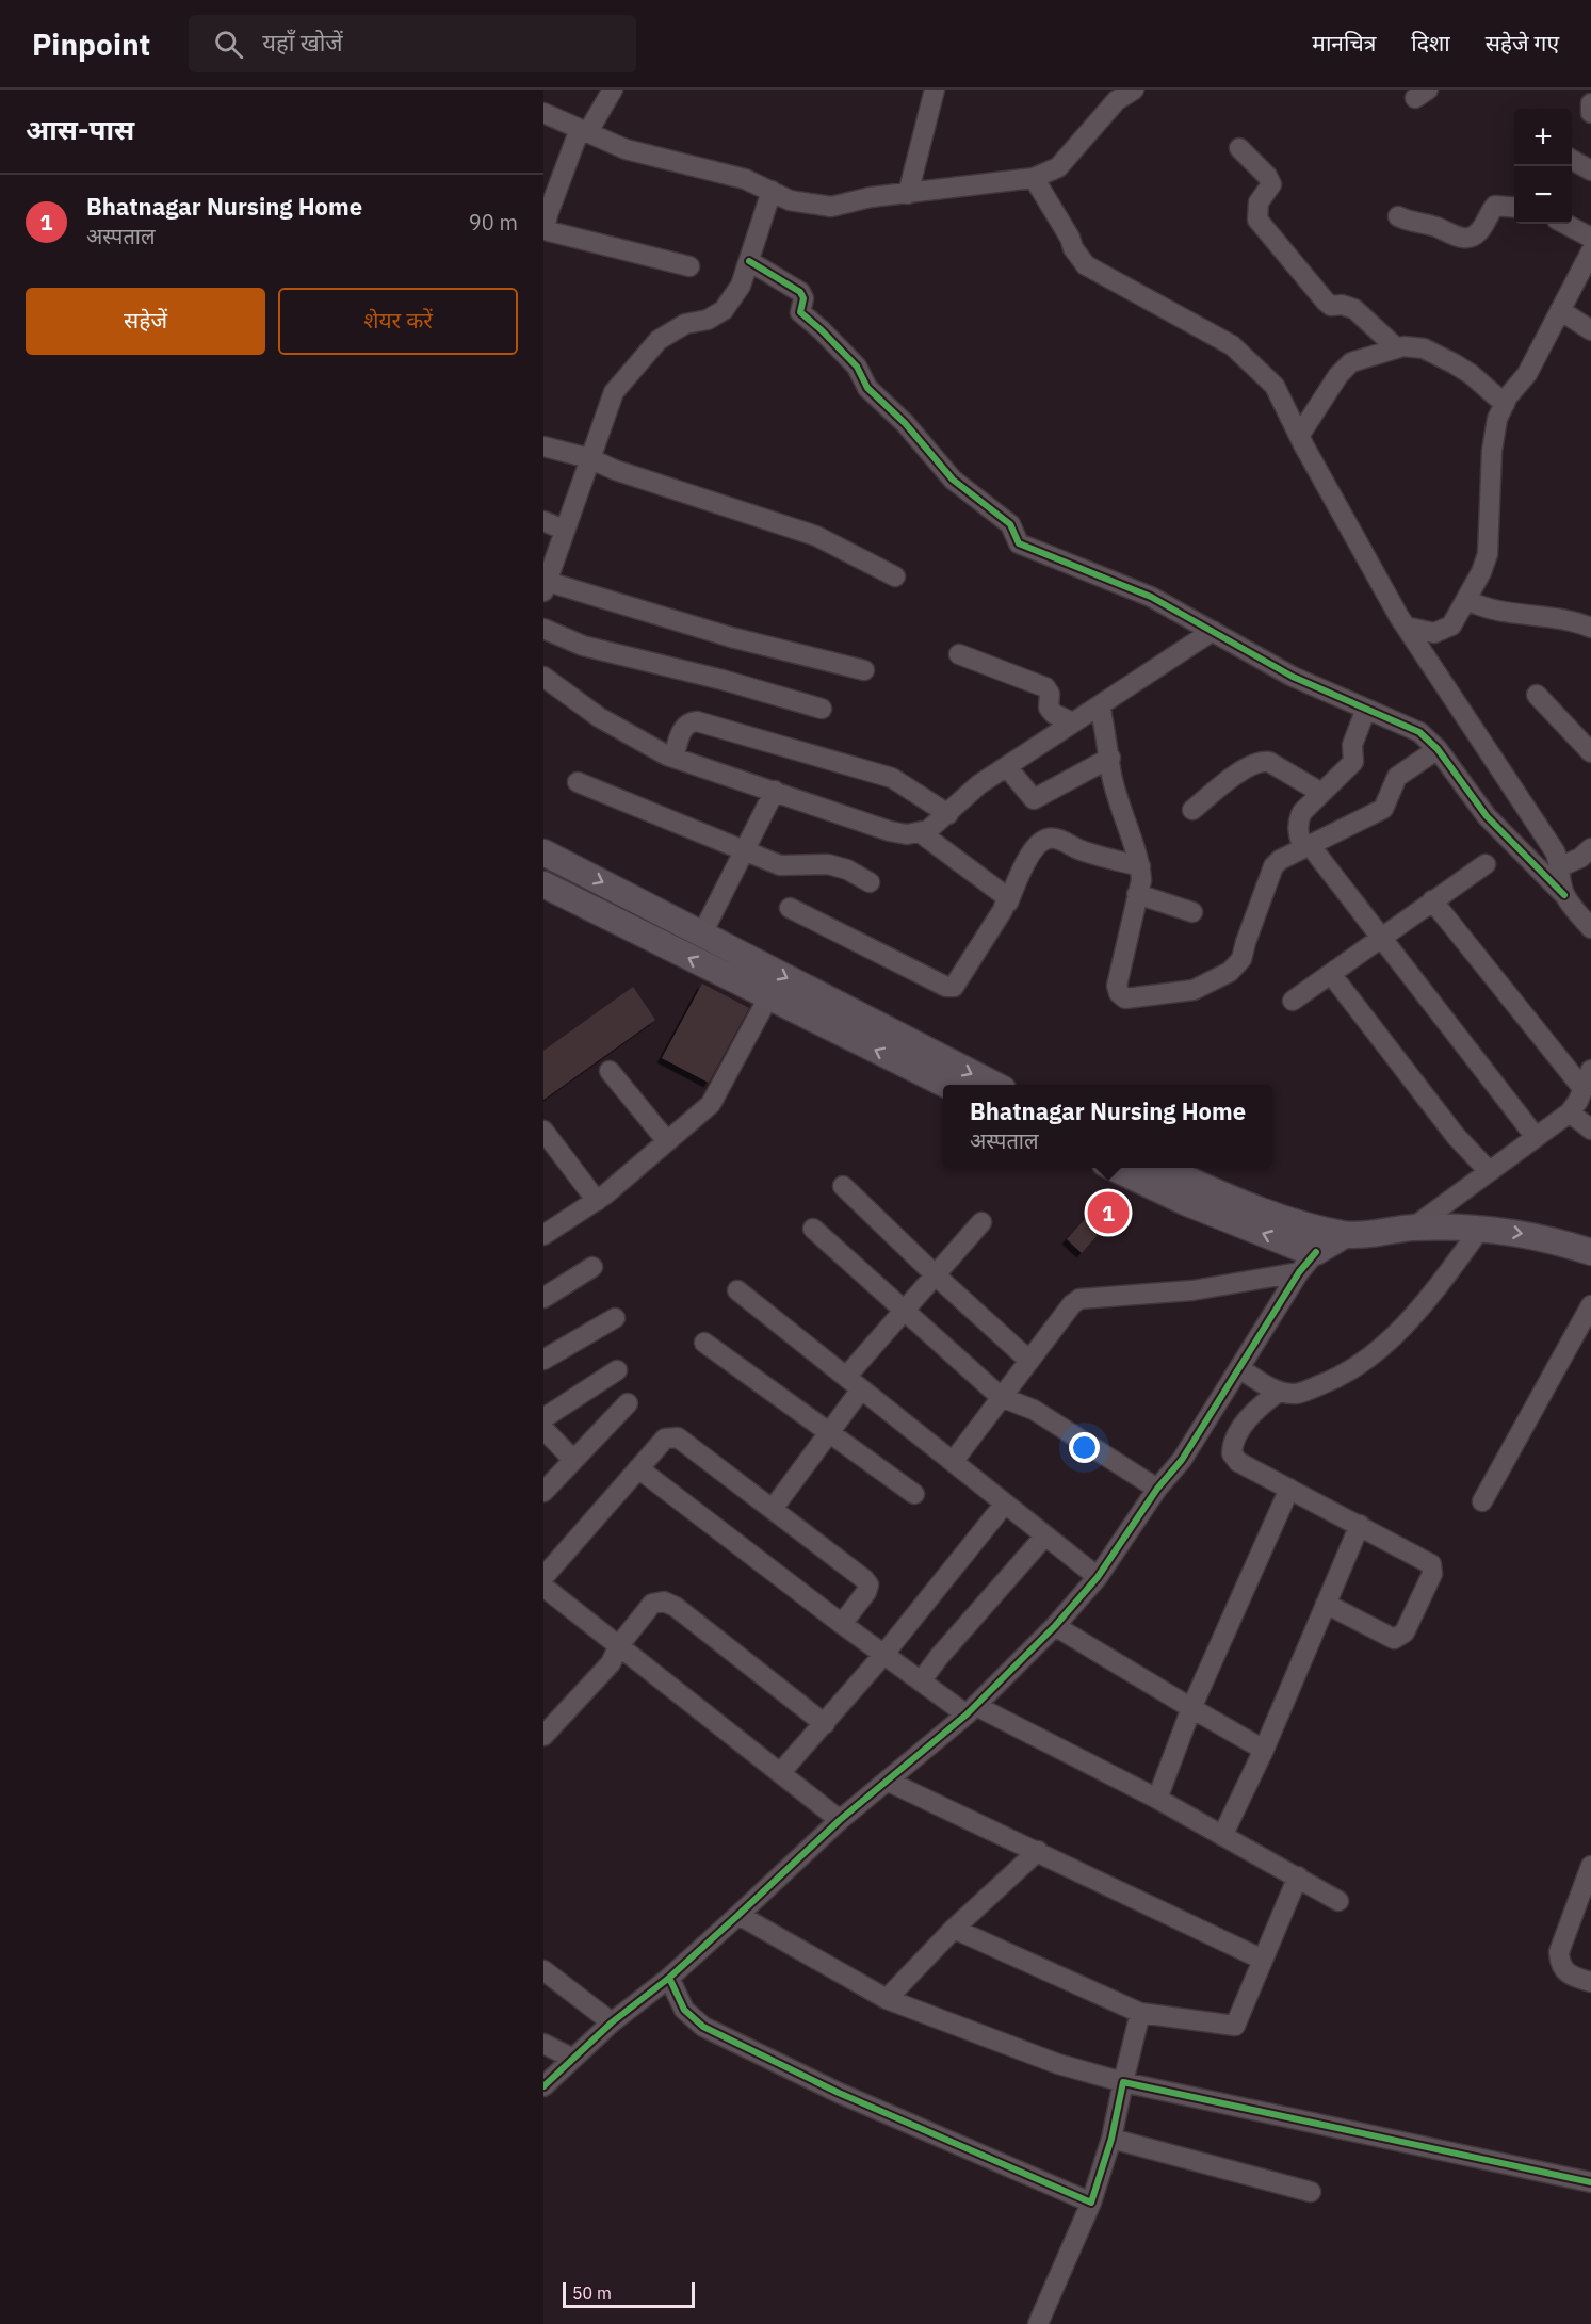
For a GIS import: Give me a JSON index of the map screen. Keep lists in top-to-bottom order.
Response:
{
  "scale_bar": "50 m",
  "page": {
    "header": "Pinpoint",
    "search": "यहाँ खोजें",
    "nav": ["मानचित्र", "दिशा", "सहेजे गए"],
    "heading": "आस-पास",
    "map_buttons": ["+", "−"],
    "list": [
      {
        "mark": "1",
        "name": "Bhatnagar Nursing Home",
        "note": "अस्पताल",
        "value": "90 m"
      }
    ],
    "buttons": ["सहेजें", "शेयर करें"],
    "popup": ["Bhatnagar Nursing Home", "अस्पताल"],
    "pins": "1",
    "scale": "50 m"
  }
}
